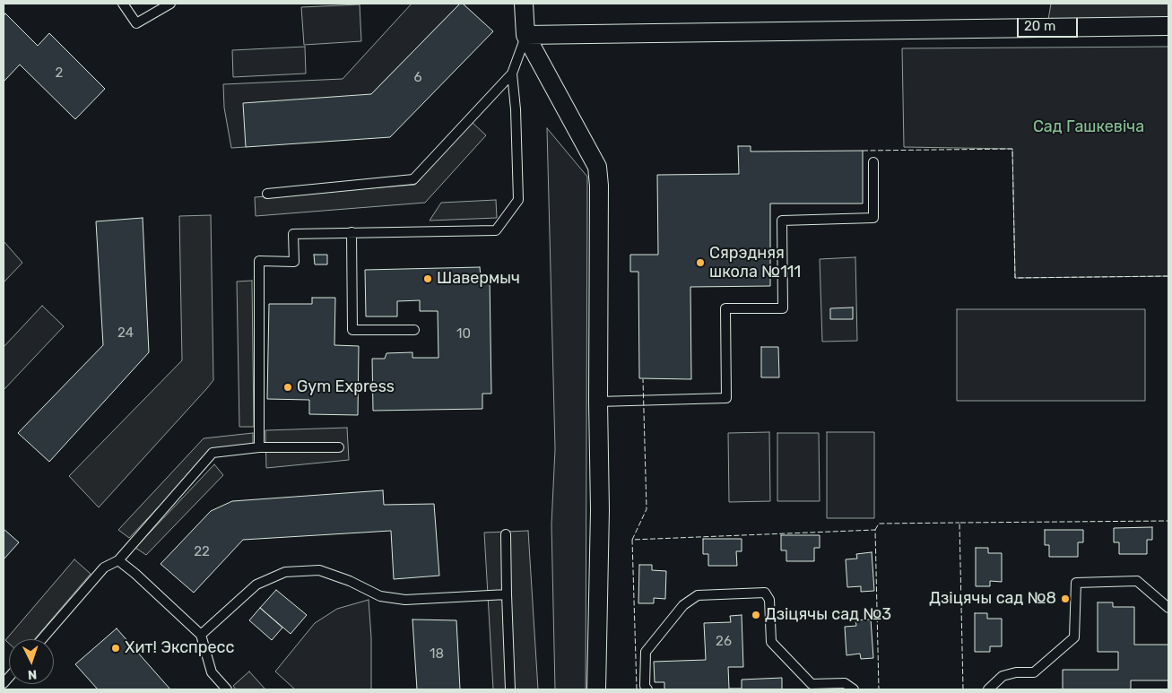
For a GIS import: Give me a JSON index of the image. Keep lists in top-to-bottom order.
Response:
{
  "parks": ["Сад Гашкевіча"],
  "places": [
    "Сярэдняя школа №111",
    "Шавермыч",
    "Gym Express",
    "Дзіцячы сад №8",
    "Дзіцячы сад №3",
    "Хит! Экспресс"
  ],
  "house_numbers": [
    "2",
    "6",
    "24",
    "10",
    "22",
    "26",
    "18"
  ],
  "scale_bar": "20 m",
  "north": "bottom"
}
